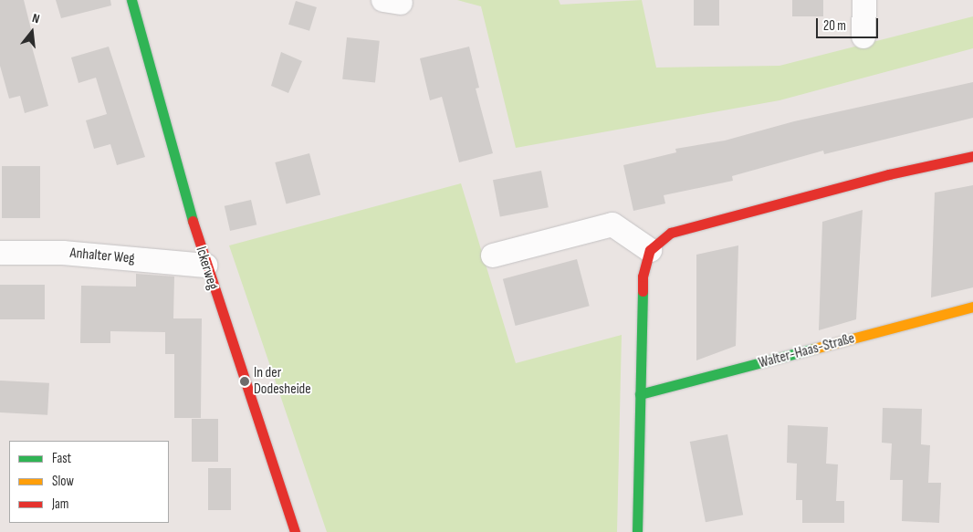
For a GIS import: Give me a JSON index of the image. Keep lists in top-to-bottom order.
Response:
{
  "streets": {
    "street": ["Anhalter Weg", "Ickerweg", "Walter-Haas-Straße"]
  },
  "crossings": [
    ["Anhalter Weg", "Ickerweg"]
  ],
  "places": ["In der Dodesheide"],
  "legend": ["Fast", "Slow", "Jam"],
  "scale_bar": "20 m",
  "north": "top"
}
